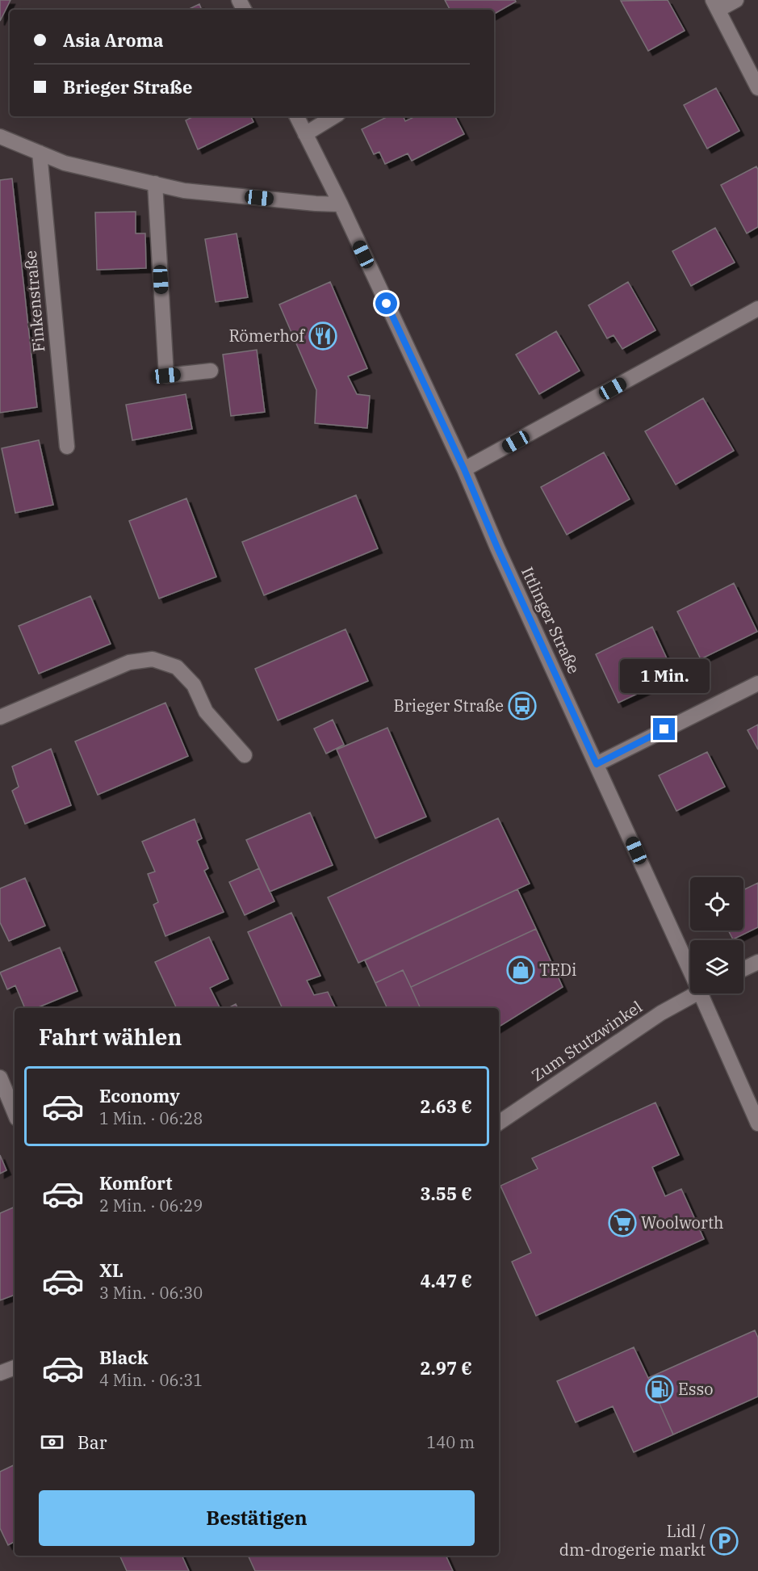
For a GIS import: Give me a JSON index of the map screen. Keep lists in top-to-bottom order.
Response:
{
  "streets": {
    "street": ["Finkenstraße", "Ittlinger Straße", "Zum Stutzwinkel"]
  },
  "places": {
    "restaurant": ["Römerhof"],
    "bus stop": ["Brieger Straße"],
    "shop": ["TEDi"],
    "supermarket": ["Woolworth"],
    "fuel station": ["Esso"],
    "parking": ["Lidl / dm-drogerie markt"]
  },
  "page": {
    "banner": ["Asia Aroma", "Brieger Straße"],
    "bubble": "1 Min.",
    "heading": "Fahrt wählen",
    "list": [
      {
        "name": "Economy",
        "note": "1 Min. · 06:28",
        "value": "2.63 €"
      },
      {
        "name": "Komfort",
        "note": "2 Min. · 06:29",
        "value": "3.55 €"
      },
      {
        "name": "XL",
        "note": "3 Min. · 06:30",
        "value": "4.47 €"
      },
      {
        "name": "Black",
        "note": "4 Min. · 06:31",
        "value": "2.97 €"
      }
    ],
    "pay": ["Bar", "140 m"],
    "buttons": "Bestätigen"
  }
}
